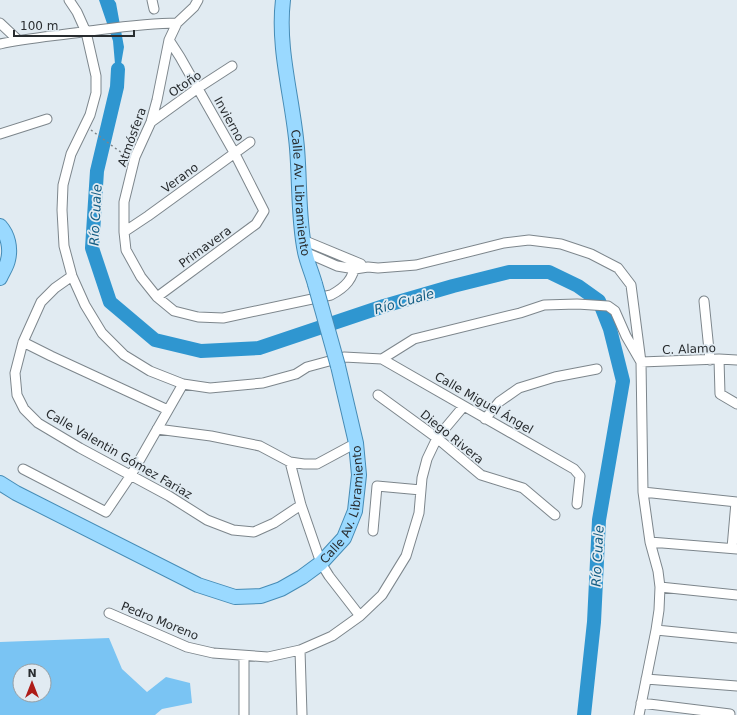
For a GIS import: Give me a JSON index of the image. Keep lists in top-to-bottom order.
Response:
{
  "streets": {
    "main road": ["Calle Av. Libramiento"],
    "street": [
      "Otoño",
      "Invierno",
      "Atmósfera",
      "Verano",
      "Primavera",
      "C. Alamo",
      "Calle Miguel Ángel",
      "Diego Rivera",
      "Calle Valentin Gómez Fariaz",
      "Pedro Moreno"
    ]
  },
  "crossings": [
    ["Otoño", "Invierno"],
    ["Otoño", "Atmósfera"],
    ["Invierno", "Atmósfera"],
    ["Invierno", "Verano"],
    ["Invierno", "Primavera"],
    ["Atmósfera", "Verano"],
    ["Atmósfera", "Primavera"],
    ["Calle Av. Libramiento", "Calle Miguel Ángel"],
    ["Calle Miguel Ángel", "Calle Valentin Gómez Fariaz"],
    ["Calle Miguel Ángel", "Pedro Moreno"],
    ["Diego Rivera", "Pedro Moreno"]
  ],
  "water": ["Río Cuale"],
  "scale_bar": "100 m",
  "north": "top"
}
